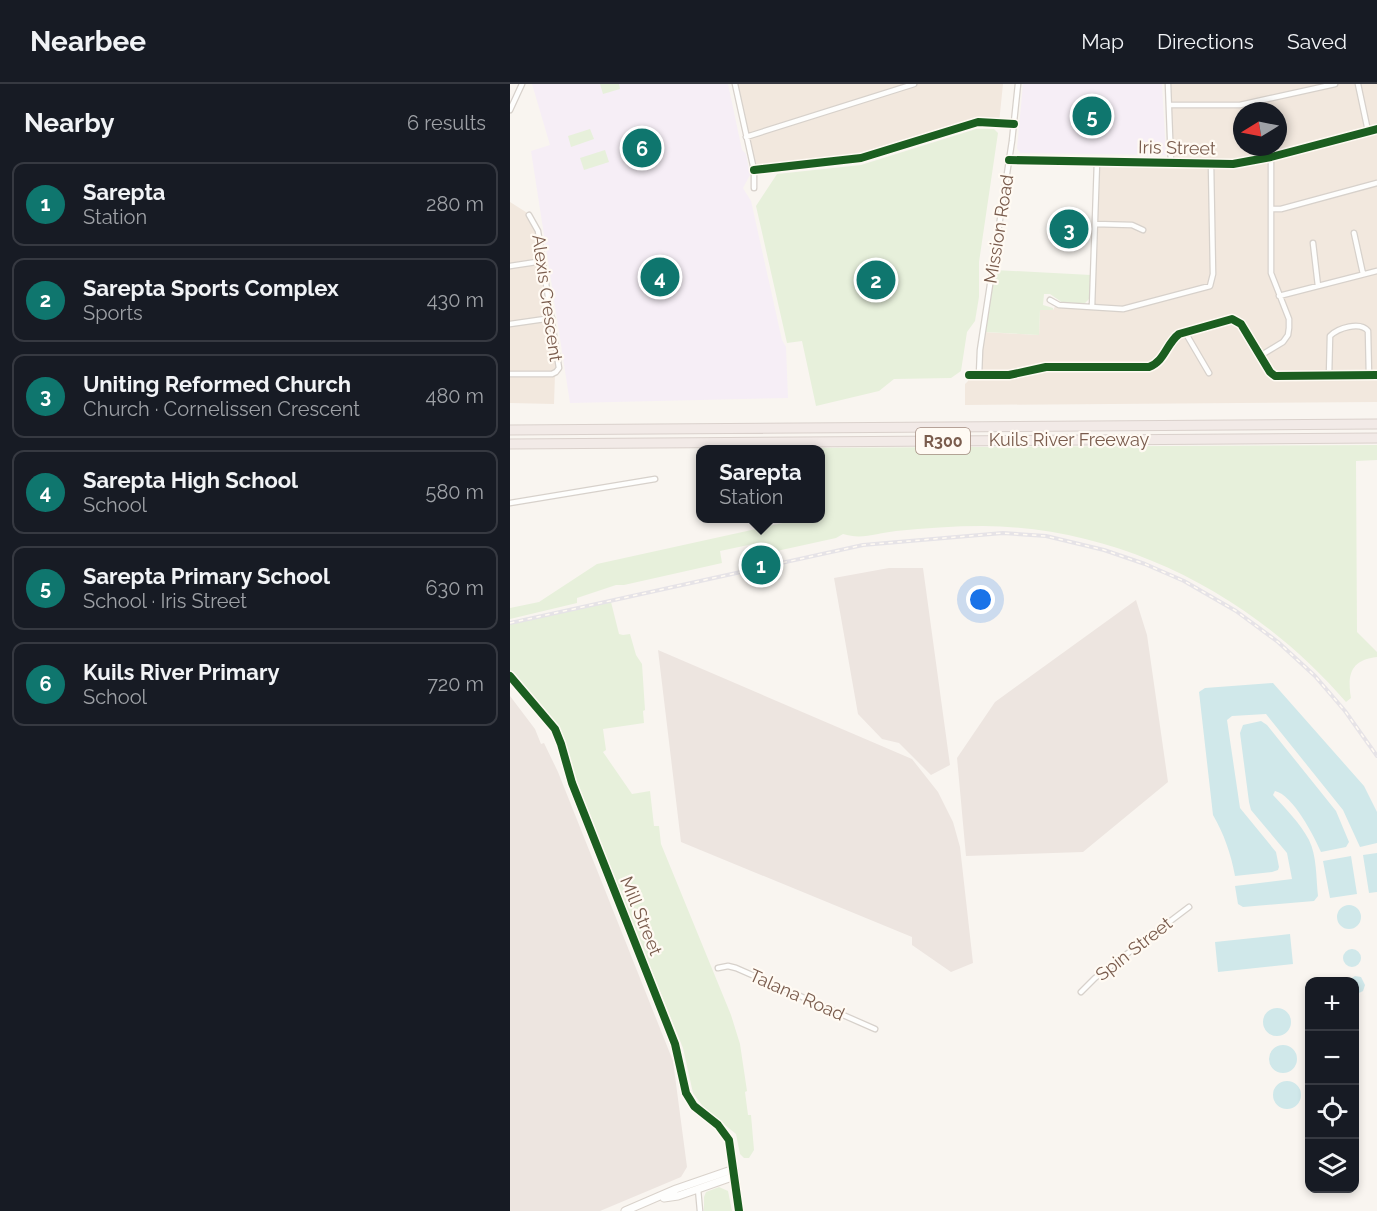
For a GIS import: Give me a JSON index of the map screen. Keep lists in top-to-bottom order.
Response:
{
  "streets": {
    "highway": ["Kuils River Freeway", "R300"],
    "street": [
      "Iris Street",
      "Mission Road",
      "Alexis Crescent",
      "Mill Street",
      "Spin Street",
      "Talana Road"
    ]
  },
  "crossings": [
    ["Iris Street", "Mission Road"]
  ],
  "north": "left",
  "page": {
    "header": "Nearbee",
    "nav": ["Map", "Directions", "Saved"],
    "heading": ["Nearby", "6 results"],
    "pins": [
      "5",
      "6",
      "3",
      "4",
      "2",
      "1"
    ],
    "list": [
      {
        "mark": "1",
        "name": "Sarepta",
        "note": "Station",
        "value": "280 m"
      },
      {
        "mark": "2",
        "name": "Sarepta Sports Complex",
        "note": "Sports",
        "value": "430 m"
      },
      {
        "mark": "3",
        "name": "Uniting Reformed Church",
        "note": "Church · Cornelissen Crescent",
        "value": "480 m"
      },
      {
        "mark": "4",
        "name": "Sarepta High School",
        "note": "School",
        "value": "580 m"
      },
      {
        "mark": "5",
        "name": "Sarepta Primary School",
        "note": "School · Iris Street",
        "value": "630 m"
      },
      {
        "mark": "6",
        "name": "Kuils River Primary",
        "note": "School",
        "value": "720 m"
      }
    ],
    "popup": ["Sarepta", "Station"],
    "map_buttons": ["+", "−"]
  }
}
